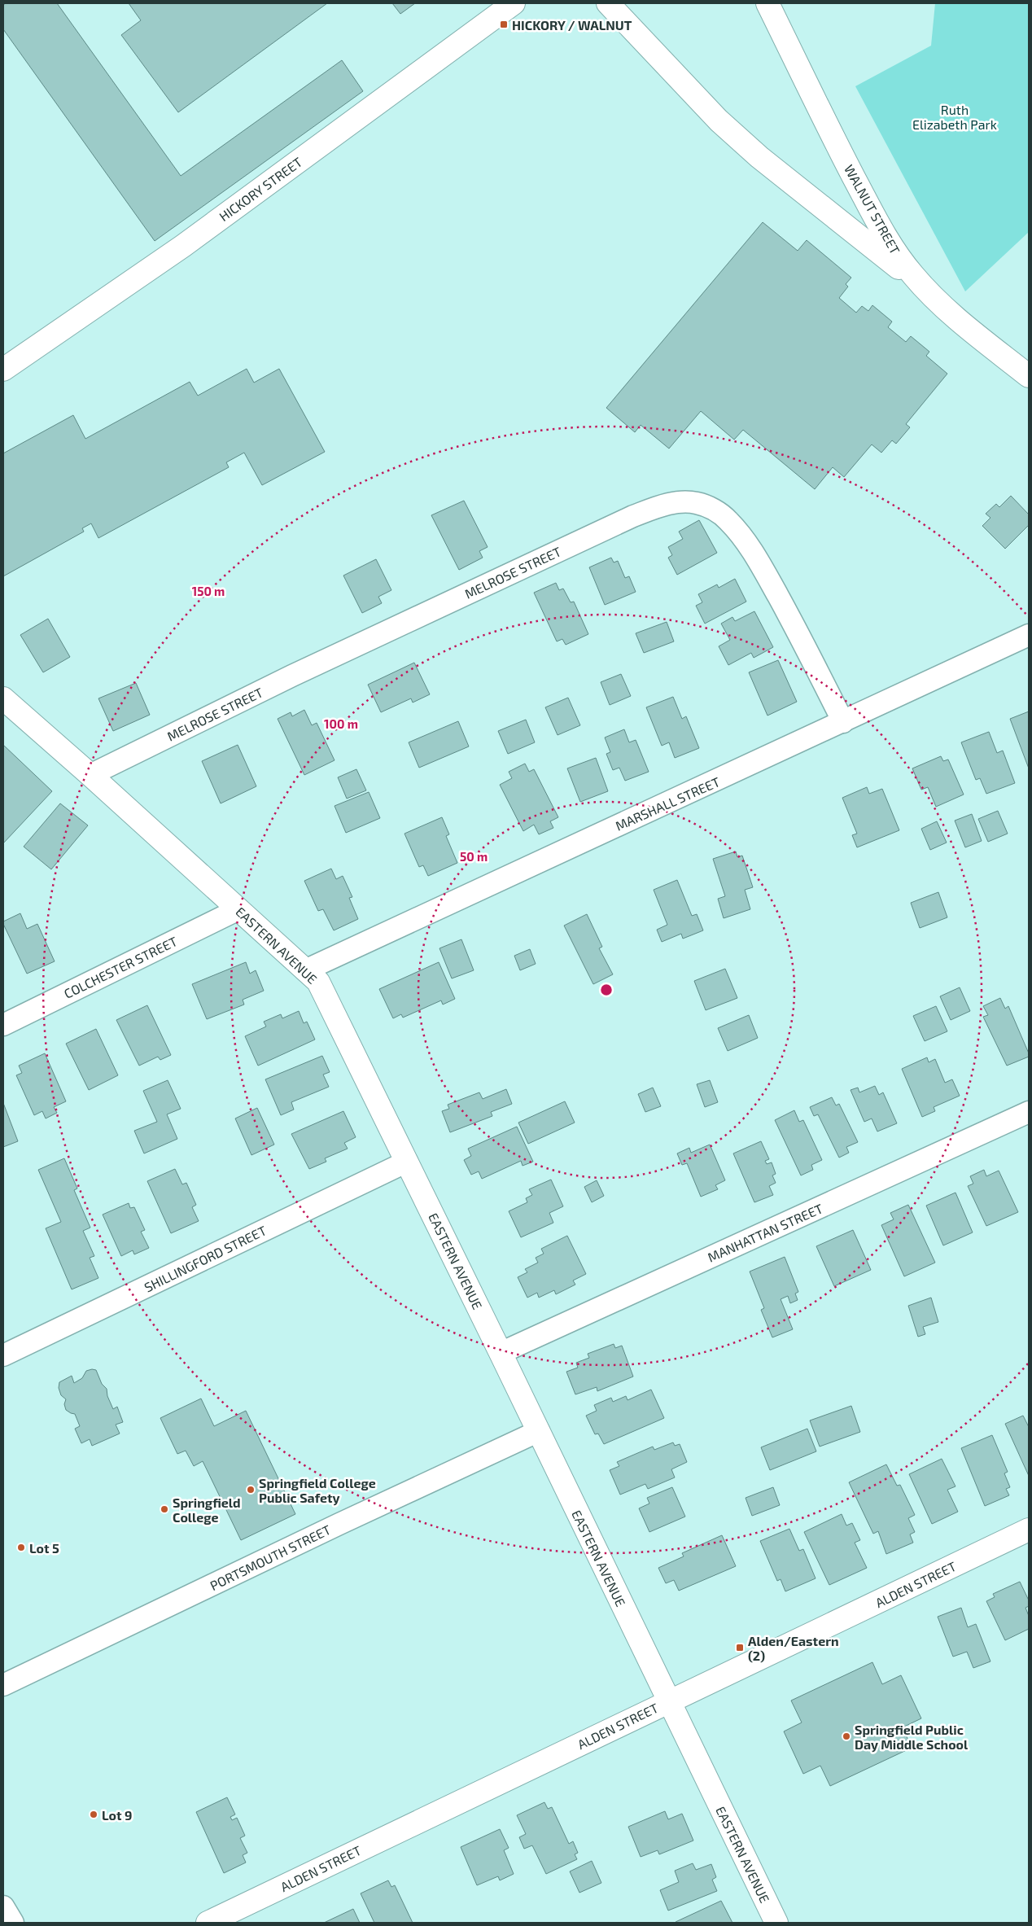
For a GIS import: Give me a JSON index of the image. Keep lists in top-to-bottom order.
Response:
{
  "streets": {
    "street": [
      "HICKORY STREET",
      "WALNUT STREET",
      "MELROSE STREET",
      "MARSHALL STREET",
      "EASTERN AVENUE",
      "COLCHESTER STREET",
      "MANHATTAN STREET",
      "SHILLINGFORD STREET",
      "PORTSMOUTH STREET",
      "ALDEN STREET"
    ]
  },
  "crossings": [
    ["MELROSE STREET", "MARSHALL STREET"],
    ["MELROSE STREET", "EASTERN AVENUE"],
    ["MARSHALL STREET", "EASTERN AVENUE"],
    ["EASTERN AVENUE", "COLCHESTER STREET"],
    ["EASTERN AVENUE", "MANHATTAN STREET"],
    ["EASTERN AVENUE", "SHILLINGFORD STREET"],
    ["EASTERN AVENUE", "PORTSMOUTH STREET"],
    ["EASTERN AVENUE", "ALDEN STREET"]
  ],
  "parks": ["Ruth Elizabeth Park"],
  "places": {
    "transit": ["HICKORY / WALNUT", "Alden/Eastern (2)"],
    "other": [
      "Springfield College Public Safety",
      "Springfield College",
      "Lot 5",
      "Springfield Public Day Middle School",
      "Lot 9"
    ]
  },
  "rings": ["150 m", "100 m", "50 m"]
}
